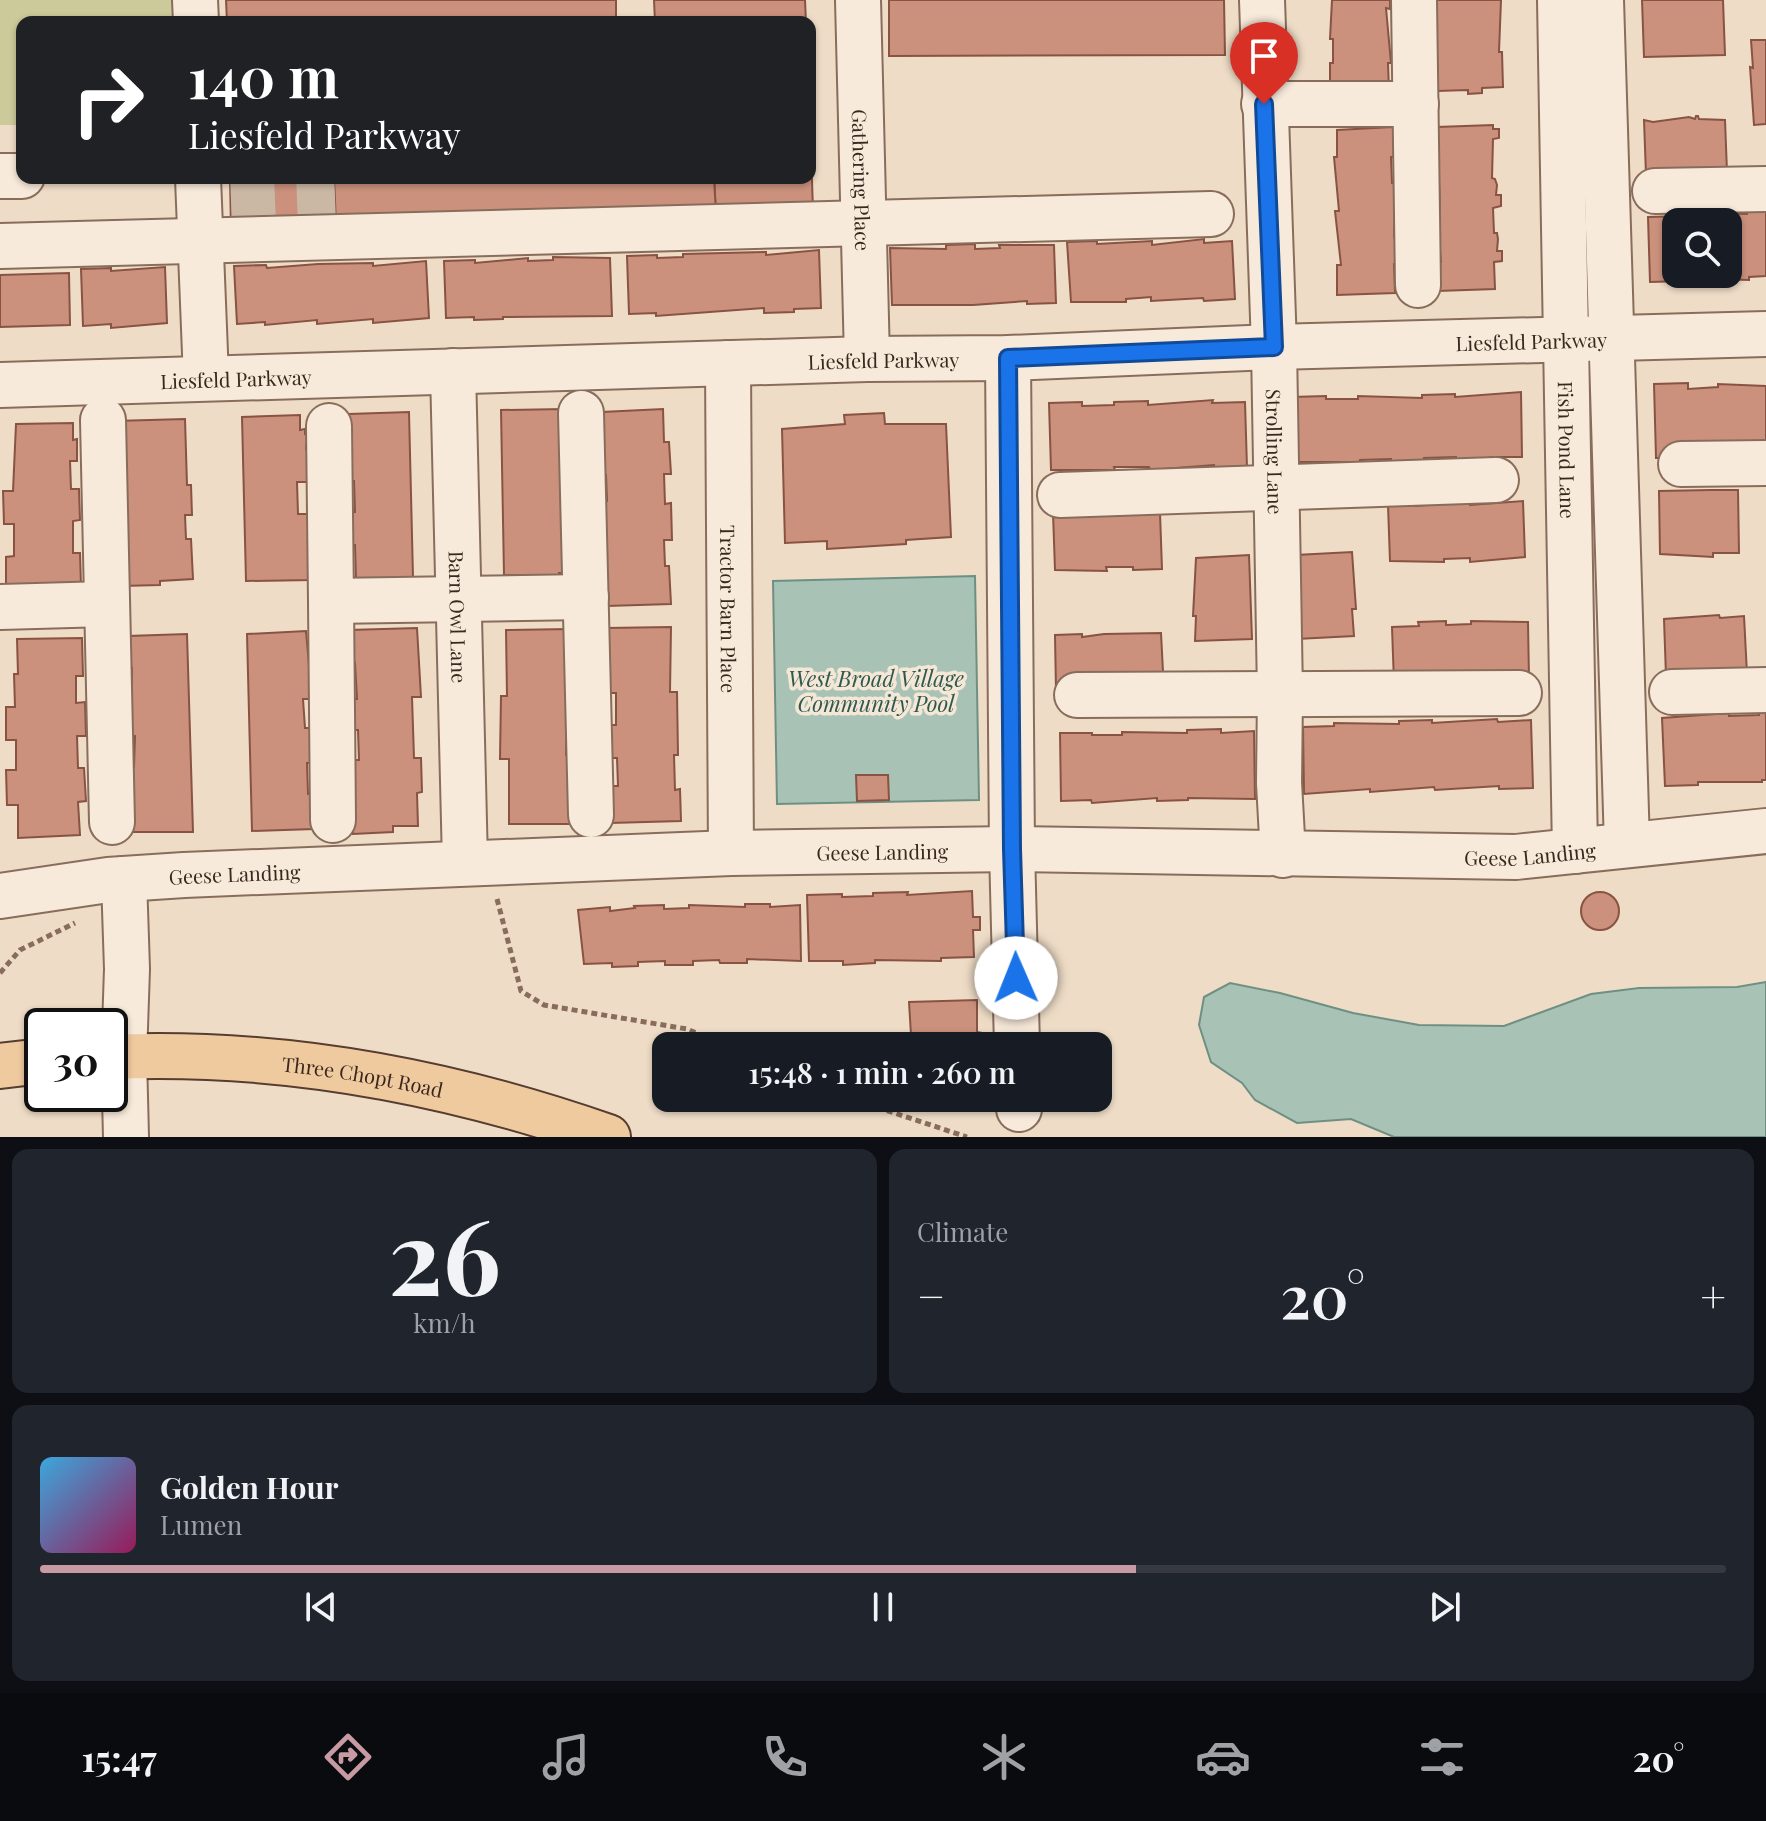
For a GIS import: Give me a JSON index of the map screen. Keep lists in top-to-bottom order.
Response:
{
  "streets": {
    "main road": ["Three Chopt Road"],
    "street": [
      "Gathering Place",
      "Liesfeld Parkway",
      "Fish Pond Lane",
      "Strolling Lane",
      "Tractor Barn Place",
      "Barn Owl Lane",
      "Geese Landing"
    ]
  },
  "crossings": [
    ["Gathering Place", "Liesfeld Parkway"],
    ["Liesfeld Parkway", "Fish Pond Lane"],
    ["Liesfeld Parkway", "Strolling Lane"],
    ["Liesfeld Parkway", "Tractor Barn Place"],
    ["Liesfeld Parkway", "Barn Owl Lane"],
    ["Fish Pond Lane", "Geese Landing"],
    ["Strolling Lane", "Geese Landing"],
    ["Tractor Barn Place", "Geese Landing"],
    ["Barn Owl Lane", "Geese Landing"]
  ],
  "water": ["West Broad Village Community Pool"],
  "page": {
    "turn": ["140 m", "Liesfeld Parkway"],
    "limit": "30",
    "trip": "15:48 · 1 min · 260 m",
    "tile": [
      ["26", "km/h"],
      "Climate"
    ],
    "heat": ["−", "20°", "+"],
    "song": ["Golden Hour", "Lumen"],
    "tabs": ["15:47", "20°"]
  }
}
